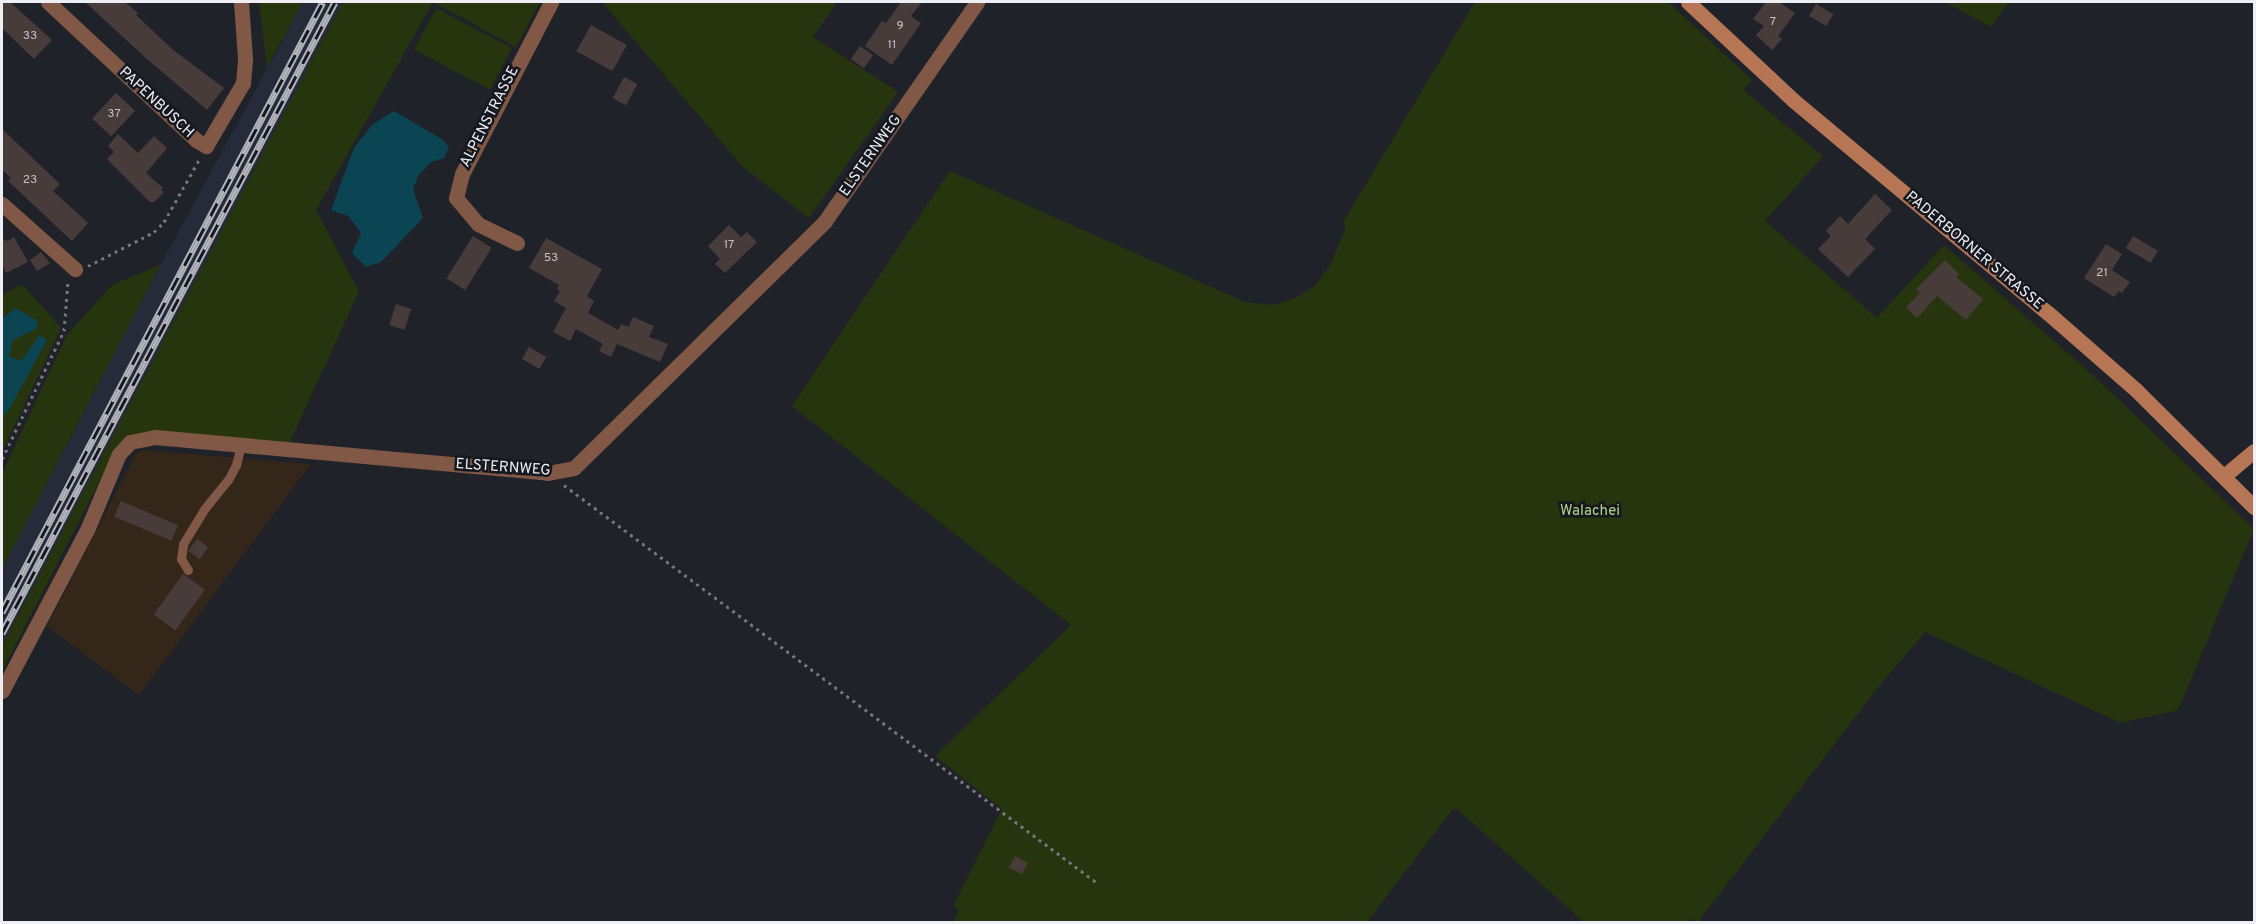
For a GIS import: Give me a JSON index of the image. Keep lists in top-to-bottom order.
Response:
{
  "streets": {
    "main road": ["PADERBORNER STRASSE"],
    "street": ["PAPENBUSCH", "ALPENSTRASSE", "ELSTERNWEG"]
  },
  "parks": ["Walachei"],
  "house_numbers": [
    "7",
    "9",
    "33",
    "11",
    "37",
    "23",
    "17",
    "53",
    "21"
  ]
}
